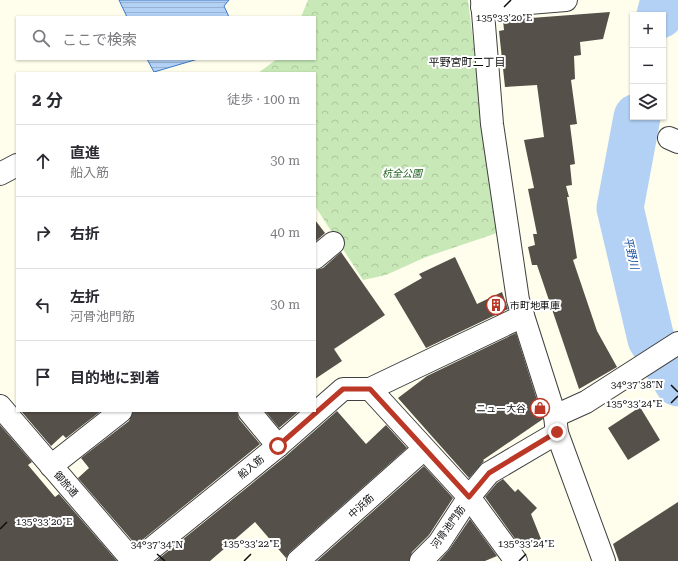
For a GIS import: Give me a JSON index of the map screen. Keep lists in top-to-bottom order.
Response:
{
  "streets": {
    "street": [
      "船入筋",
      "御旅通",
      "中浜筋",
      "河骨池門筋"
    ]
  },
  "crossings": [
    ["船入筋", "御旅通"]
  ],
  "districts": ["平野宮町二丁目"],
  "water": ["平野川"],
  "parks": ["杭全公園"],
  "places": {
    "building": ["市町地車庫"],
    "shop": ["ニュー大谷"]
  },
  "page": {
    "map_buttons": ["+", "−"],
    "search": "ここで検索",
    "heading": ["2 分", "徒歩 · 100 m"],
    "list": [
      ["直進", "船入筋", "30 m"],
      ["右折", "40 m"],
      ["左折", "河骨池門筋", "30 m"],
      "目的地に到着"
    ]
  },
  "coordinates": [
    "135°33'20\"E",
    "34°37'38\"N",
    "135°33'24\"E",
    "135°33'22\"E",
    "34°37'34\"N"
  ]
}
